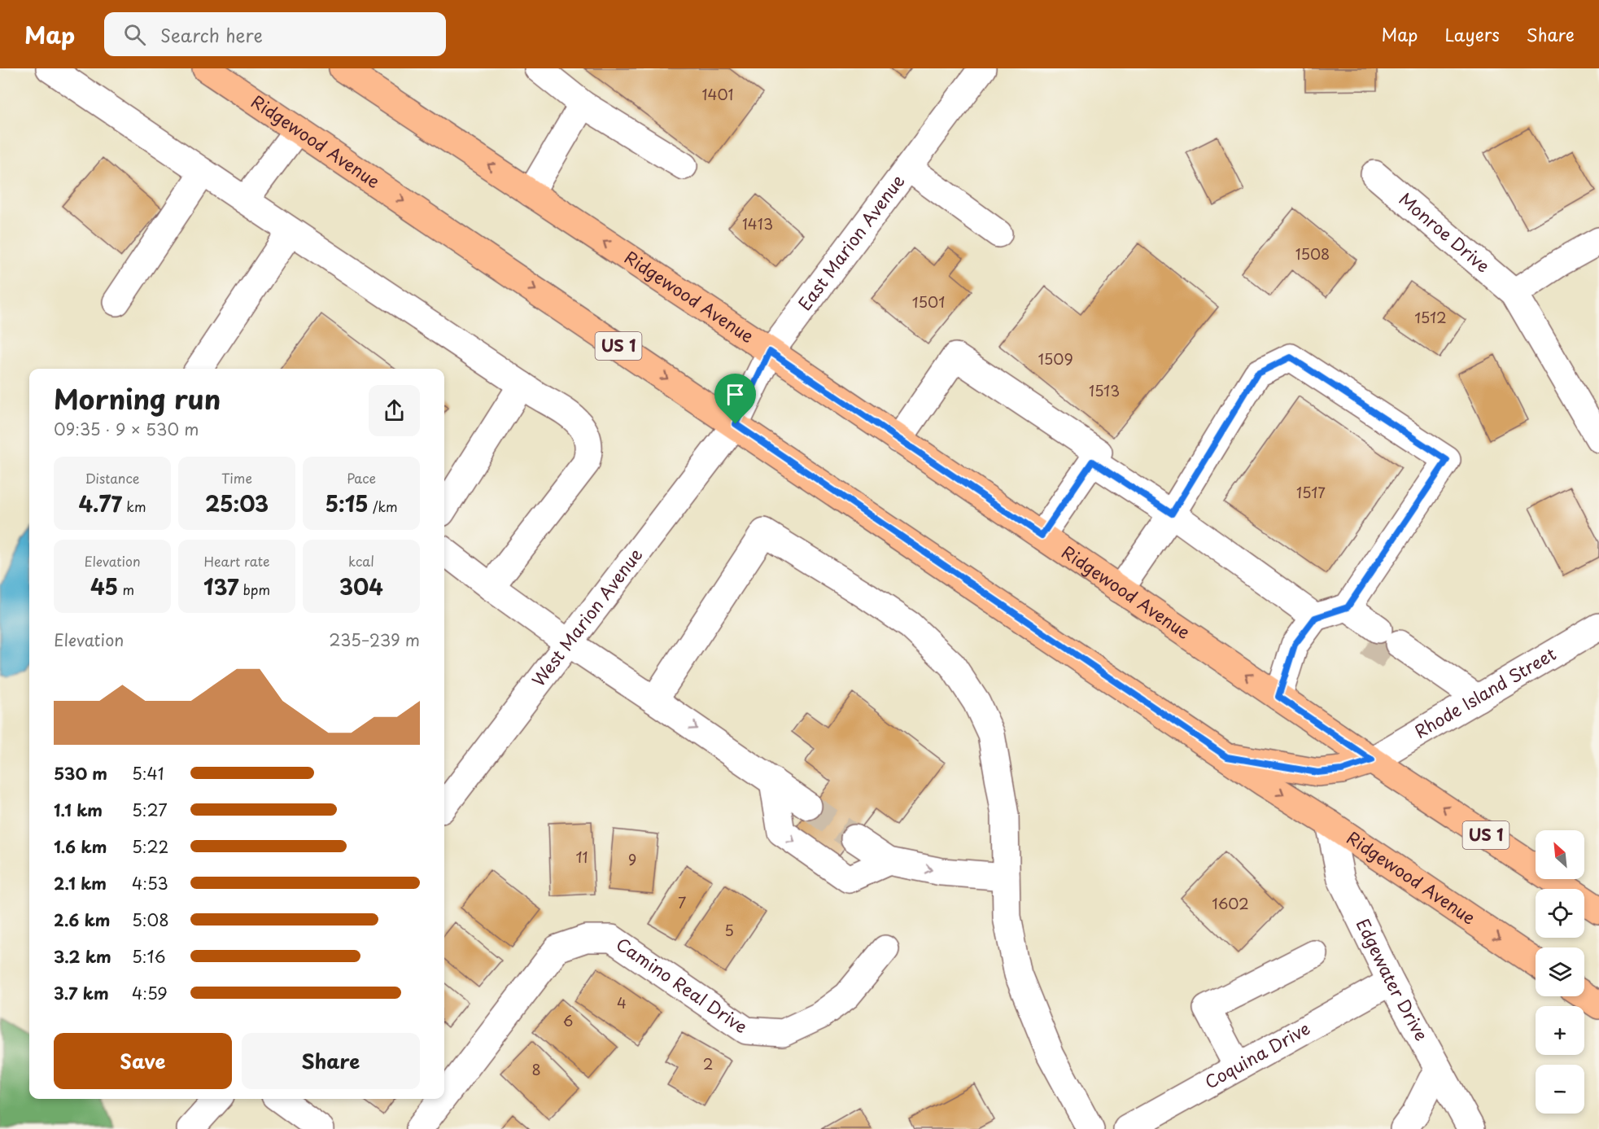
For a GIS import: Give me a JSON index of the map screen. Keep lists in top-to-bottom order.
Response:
{
  "streets": {
    "main road": ["Ridgewood Avenue", "US 1"],
    "street": [
      "Monroe Drive",
      "East Marion Avenue",
      "West Marion Avenue",
      "Rhode Island Street",
      "Edgewater Drive",
      "Camino Real Drive",
      "Coquina Drive"
    ]
  },
  "crossings": [
    ["Ridgewood Avenue", "East Marion Avenue"],
    ["Ridgewood Avenue", "West Marion Avenue"],
    ["Ridgewood Avenue", "Rhode Island Street"],
    ["Ridgewood Avenue", "Edgewater Drive"],
    ["East Marion Avenue", "West Marion Avenue"],
    ["Edgewater Drive", "Coquina Drive"]
  ],
  "house_numbers": [
    "1401",
    "1413",
    "1508",
    "1501",
    "1512",
    "1509",
    "1513",
    "1517",
    "11",
    "9",
    "7",
    "1602",
    "5",
    "4",
    "6",
    "2",
    "8"
  ],
  "north": "top left",
  "page": {
    "header": "Map",
    "search": "Search here",
    "nav": ["Map", "Layers", "Share"],
    "heading": ["Morning run", "09:35 · 9 × 530 m"],
    "stats": [
      ["Distance", "4.77 km"],
      ["Time", "25:03"],
      ["Pace", "5:15 /km"],
      ["Elevation", "45 m"],
      ["Heart rate", "137 bpm"],
      ["kcal", "304"]
    ],
    "chart": ["Elevation", "235–239 m"],
    "list": [
      {
        "name": "530 m",
        "note": "5:41"
      },
      {
        "name": "1.1 km",
        "note": "5:27"
      },
      {
        "name": "1.6 km",
        "note": "5:22"
      },
      {
        "name": "2.1 km",
        "note": "4:53"
      },
      {
        "name": "2.6 km",
        "note": "5:08"
      },
      {
        "name": "3.2 km",
        "note": "5:16"
      },
      {
        "name": "3.7 km",
        "note": "4:59"
      }
    ],
    "map_buttons": ["+", "−"],
    "buttons": ["Save", "Share"]
  }
}
